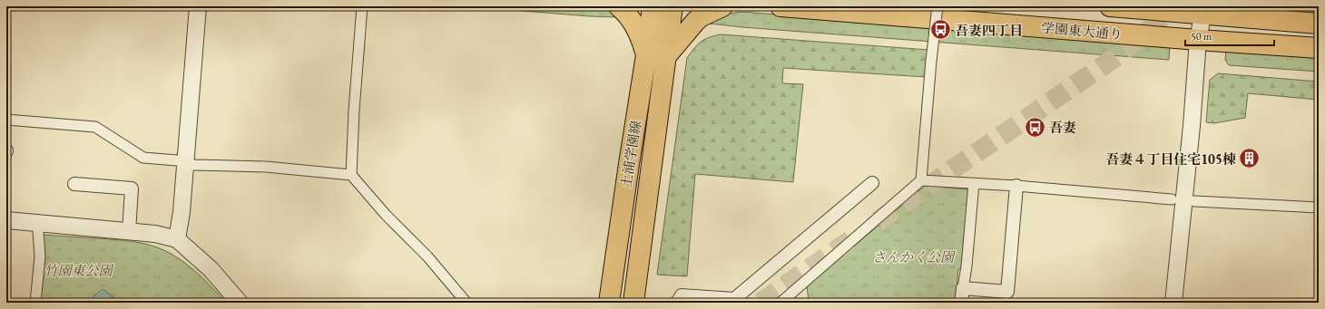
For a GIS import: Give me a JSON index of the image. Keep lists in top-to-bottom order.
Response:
{
  "streets": {
    "main road": ["学園東大通り", "土浦学園線"]
  },
  "parks": ["さんかく公園", "竹園東公園"],
  "places": {
    "bus stop": ["吾妻四丁目", "吾妻"],
    "building": ["吾妻４丁目住宅105棟"]
  },
  "scale_bar": "50 m"
}
